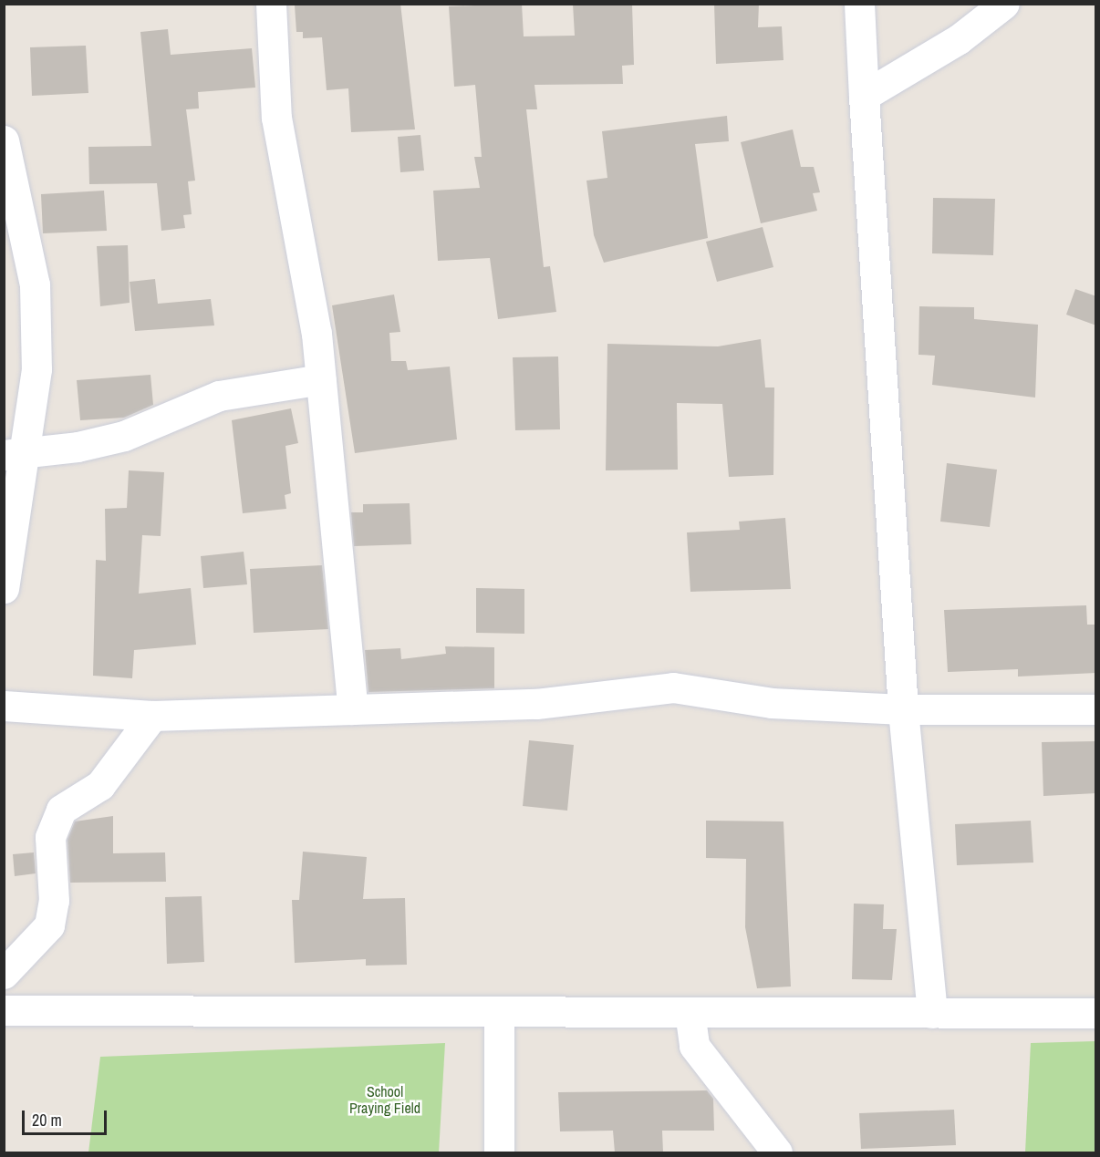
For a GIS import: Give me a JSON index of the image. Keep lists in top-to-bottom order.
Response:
{
  "parks": ["School Praying Field"],
  "scale_bar": "20 m"
}
